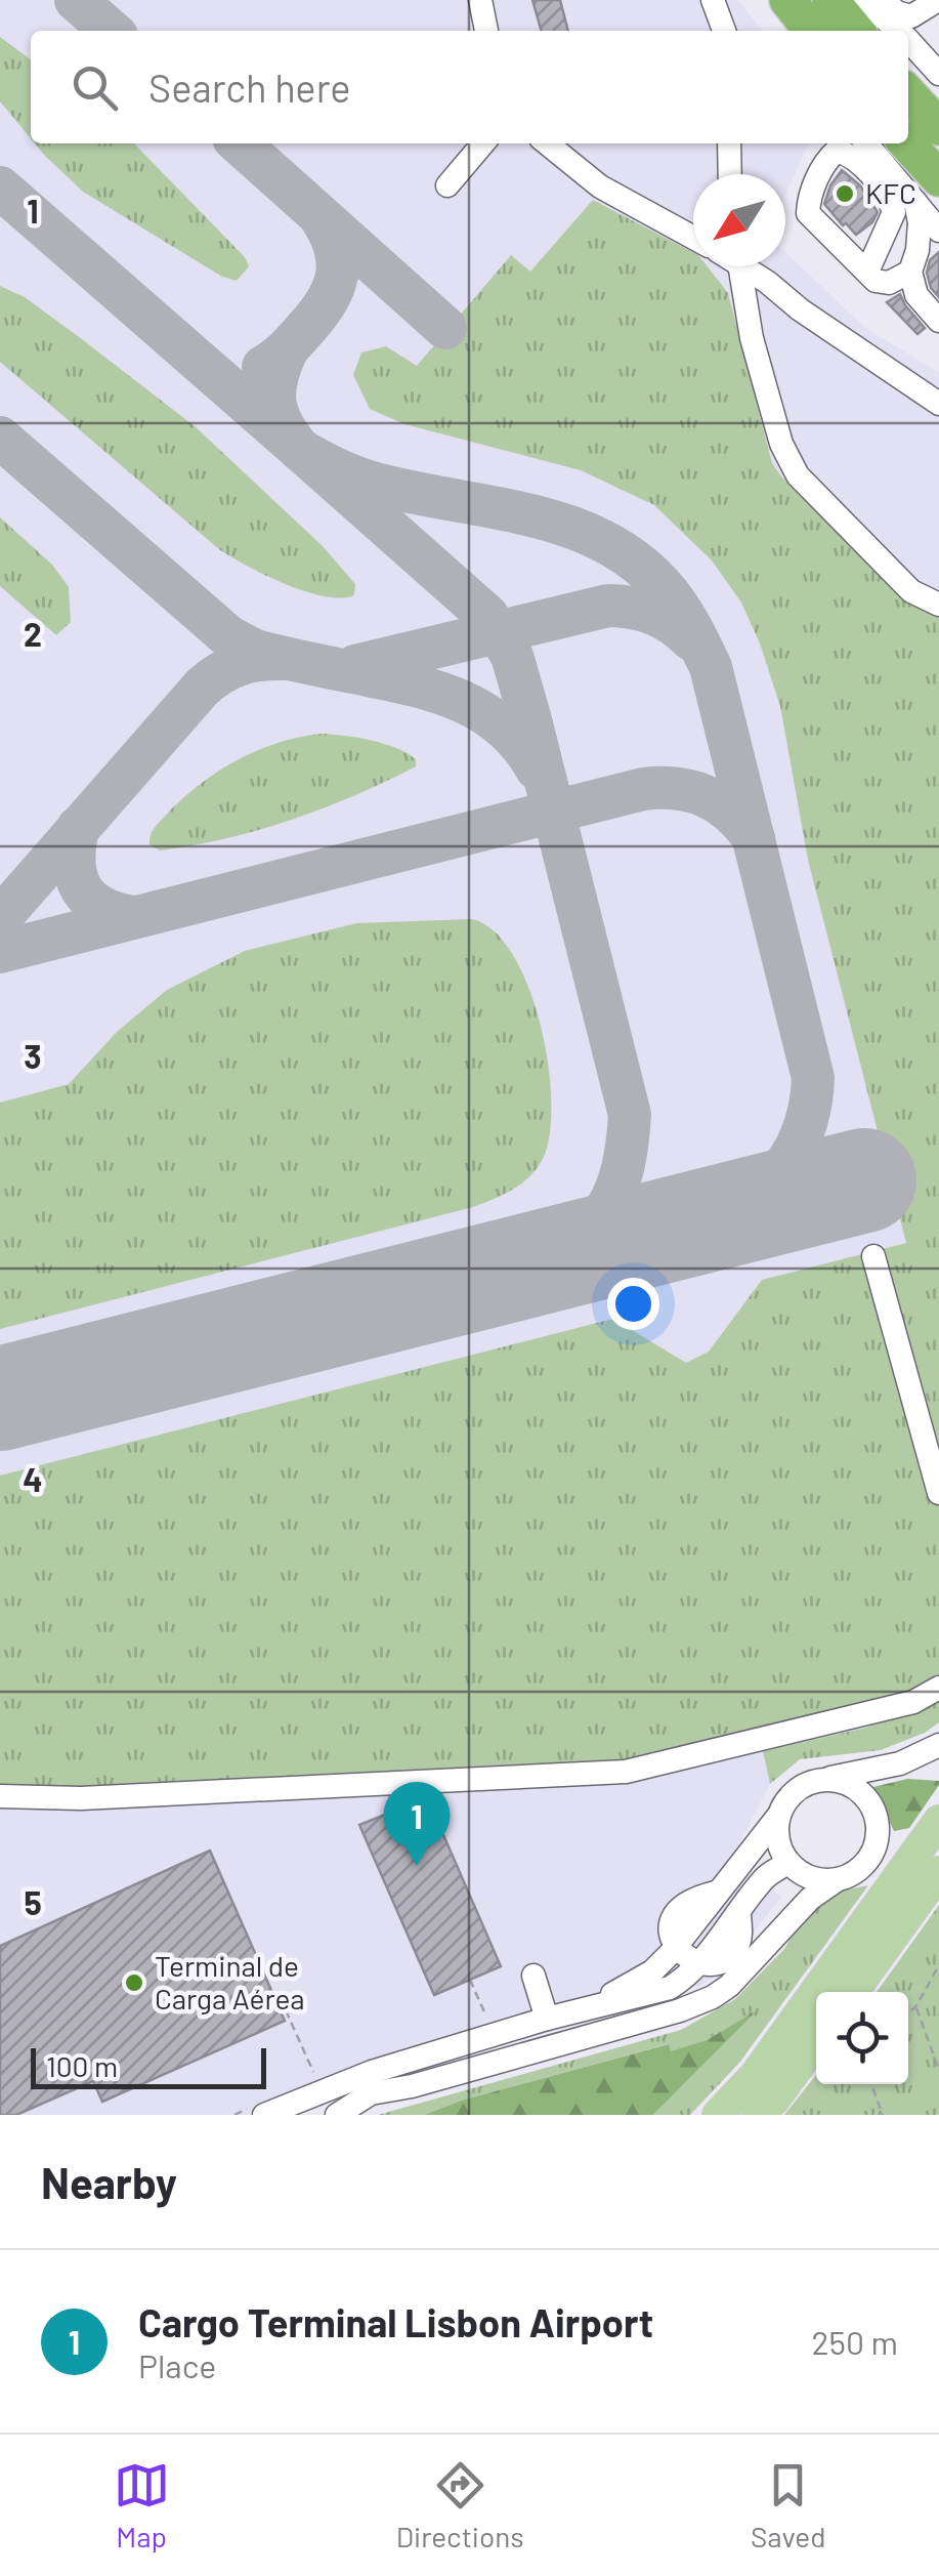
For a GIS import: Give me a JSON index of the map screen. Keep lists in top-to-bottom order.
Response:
{
  "places": ["KFC", "Terminal de Carga Aérea"],
  "scale_bar": "100 m",
  "north": "bottom left",
  "page": {
    "search": "Search here",
    "pins": "1",
    "scale": "100 m",
    "heading": "Nearby",
    "list": [
      {
        "mark": "1",
        "name": "Cargo Terminal Lisbon Airport",
        "note": "Place",
        "value": "250 m"
      }
    ],
    "nav": ["Map", "Directions", "Saved"]
  },
  "grid": {
    "rows": [
      "1",
      "2",
      "3",
      "4",
      "5"
    ]
  }
}
